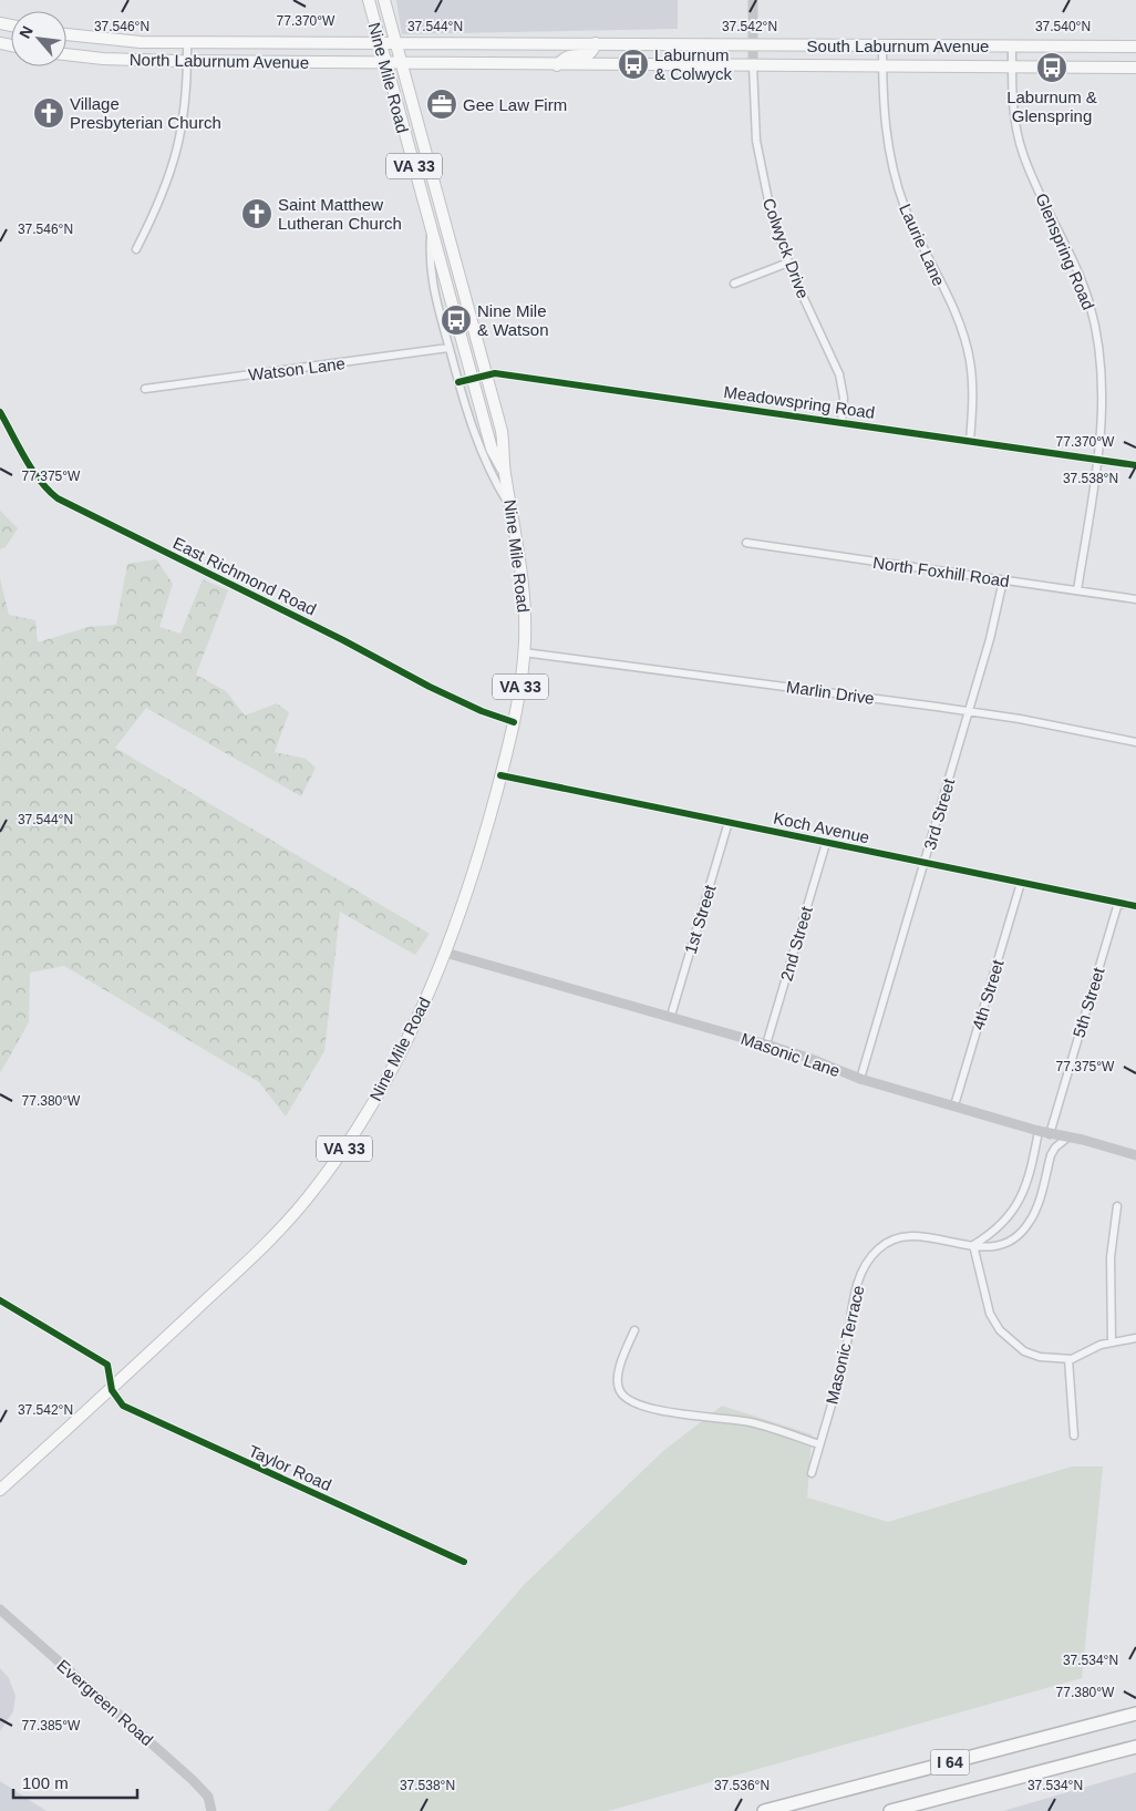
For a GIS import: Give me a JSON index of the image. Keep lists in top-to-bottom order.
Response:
{
  "streets": {
    "highway": ["I 64"],
    "main road": [
      "South Laburnum Avenue",
      "North Laburnum Avenue",
      "Nine Mile Road",
      "VA 33",
      "Colwyck Drive",
      "Masonic Lane",
      "Evergreen Road"
    ],
    "street": [
      "Laurie Lane",
      "Glenspring Road",
      "Watson Lane",
      "Meadowspring Road",
      "North Foxhill Road",
      "East Richmond Road",
      "Marlin Drive",
      "3rd Street",
      "Koch Avenue",
      "1st Street",
      "2nd Street",
      "4th Street",
      "5th Street",
      "Masonic Terrace",
      "Taylor Road"
    ]
  },
  "crossings": [
    ["South Laburnum Avenue", "North Laburnum Avenue"],
    ["South Laburnum Avenue", "Nine Mile Road"],
    ["South Laburnum Avenue", "Laurie Lane"],
    ["South Laburnum Avenue", "Colwyck Drive"],
    ["South Laburnum Avenue", "Glenspring Road"],
    ["North Laburnum Avenue", "Nine Mile Road"],
    ["Nine Mile Road", "Meadowspring Road"],
    ["Nine Mile Road", "East Richmond Road"],
    ["Nine Mile Road", "Marlin Drive"],
    ["Nine Mile Road", "Koch Avenue"],
    ["Nine Mile Road", "Masonic Lane"],
    ["Nine Mile Road", "Taylor Road"],
    ["Laurie Lane", "Meadowspring Road"],
    ["Colwyck Drive", "Meadowspring Road"],
    ["Glenspring Road", "Meadowspring Road"],
    ["Glenspring Road", "North Foxhill Road"],
    ["North Foxhill Road", "3rd Street"],
    ["Marlin Drive", "3rd Street"],
    ["3rd Street", "Koch Avenue"],
    ["3rd Street", "Masonic Lane"],
    ["Koch Avenue", "1st Street"],
    ["Koch Avenue", "2nd Street"],
    ["Koch Avenue", "4th Street"],
    ["Koch Avenue", "5th Street"],
    ["1st Street", "Masonic Lane"],
    ["2nd Street", "Masonic Lane"],
    ["4th Street", "Masonic Lane"],
    ["5th Street", "Masonic Lane"],
    ["Masonic Lane", "Masonic Terrace"]
  ],
  "places": {
    "bus stop": ["Laburnum & Colwyck", "Laburnum & Glenspring", "Nine Mile & Watson"],
    "office": ["Gee Law Firm"],
    "church": ["Village Presbyterian Church", "Saint Matthew Lutheran Church"]
  },
  "scale_bar": "100 m",
  "north": "top left",
  "coordinates": [
    "77.370°W",
    "37.546°N",
    "37.544°N",
    "37.542°N",
    "37.540°N",
    "77.375°W",
    "37.538°N",
    "77.380°W",
    "37.534°N",
    "77.385°W",
    "37.536°N"
  ]
}
